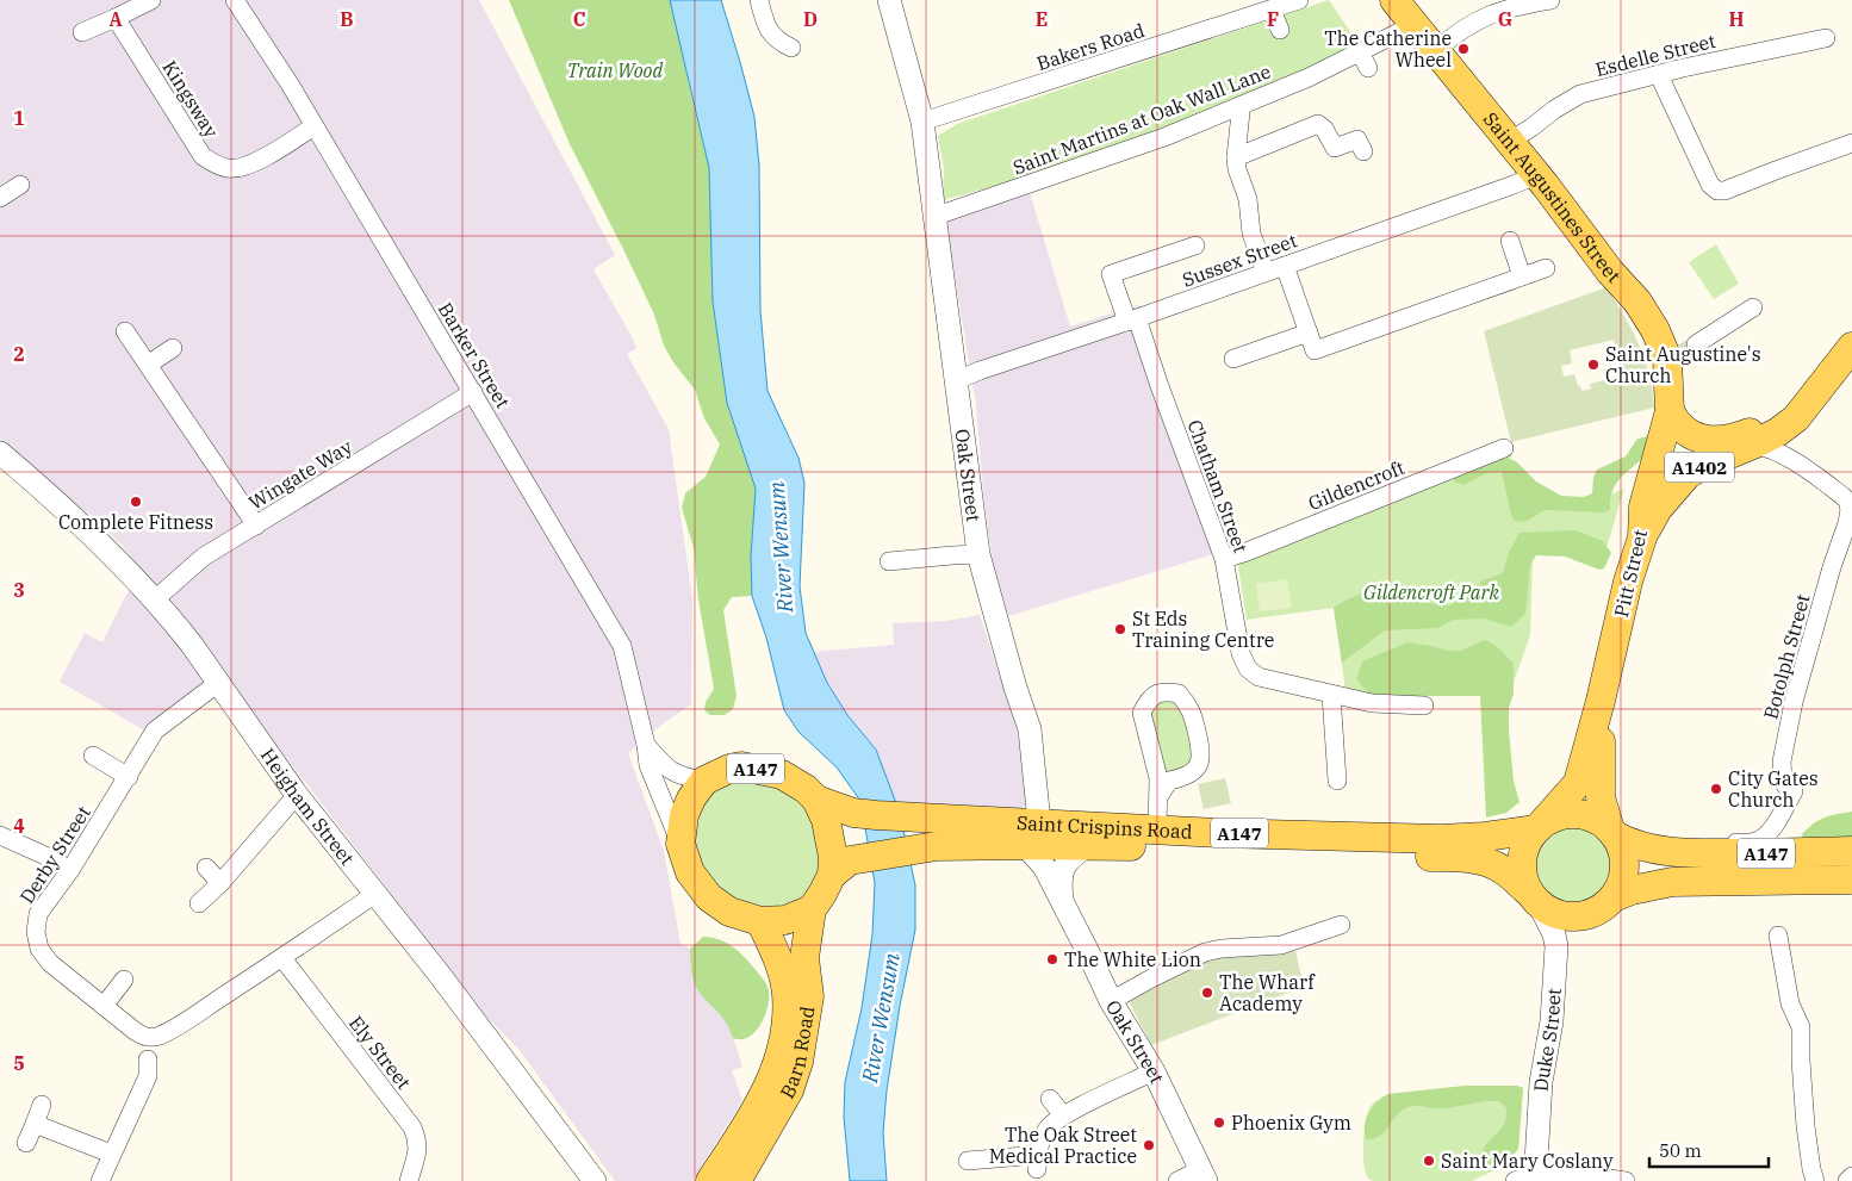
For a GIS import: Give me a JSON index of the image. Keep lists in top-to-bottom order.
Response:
{
  "streets": {
    "main road": [
      "Saint Augustines Street",
      "A1402",
      "Pitt Street",
      "A147",
      "Saint Crispins Road",
      "Barn Road"
    ],
    "street": [
      "Bakers Road",
      "Esdelle Street",
      "Kingsway",
      "Saint Martins at Oak Wall Lane",
      "Sussex Street",
      "Barker Street",
      "Wingate Way",
      "Oak Street",
      "Gildencroft",
      "Chatham Street",
      "Botolph Street",
      "Heigham Street",
      "Derby Street",
      "Duke Street",
      "Ely Street"
    ]
  },
  "crossings": [
    ["Bakers Road", "Oak Street"],
    ["Esdelle Street", "Saint Augustines Street"],
    ["Kingsway", "Barker Street"],
    ["Saint Martins at Oak Wall Lane", "Saint Augustines Street"],
    ["Saint Martins at Oak Wall Lane", "Oak Street"],
    ["Saint Augustines Street", "Sussex Street"],
    ["Saint Augustines Street", "A1402"],
    ["Saint Augustines Street", "Pitt Street"],
    ["Sussex Street", "Oak Street"],
    ["Sussex Street", "Chatham Street"],
    ["Barker Street", "Wingate Way"],
    ["Barker Street", "A147"],
    ["Barker Street", "Saint Crispins Road"],
    ["Barker Street", "Barn Road"],
    ["A1402", "Pitt Street"],
    ["A1402", "Botolph Street"],
    ["Wingate Way", "Heigham Street"],
    ["Oak Street", "Saint Crispins Road"],
    ["Gildencroft", "Chatham Street"],
    ["Pitt Street", "Saint Crispins Road"],
    ["Pitt Street", "Duke Street"],
    ["Botolph Street", "Saint Crispins Road"],
    ["A147", "Saint Crispins Road"],
    ["A147", "Barn Road"],
    ["Heigham Street", "Derby Street"],
    ["Saint Crispins Road", "Duke Street"],
    ["Saint Crispins Road", "Barn Road"],
    ["Derby Street", "Ely Street"]
  ],
  "water": ["River Wensum"],
  "parks": ["Train Wood", "Gildencroft Park"],
  "places": [
    "The Catherine Wheel",
    "Saint Augustine's Church",
    "Complete Fitness",
    "St Eds Training Centre",
    "City Gates Church",
    "The White Lion",
    "The Wharf Academy",
    "Phoenix Gym",
    "The Oak Street Medical Practice",
    "Saint Mary Coslany"
  ],
  "scale_bar": "50 m",
  "grid": {
    "columns": [
      "A",
      "B",
      "C",
      "D",
      "E",
      "F",
      "G",
      "H"
    ],
    "rows": [
      "1",
      "2",
      "3",
      "4",
      "5"
    ]
  }
}
